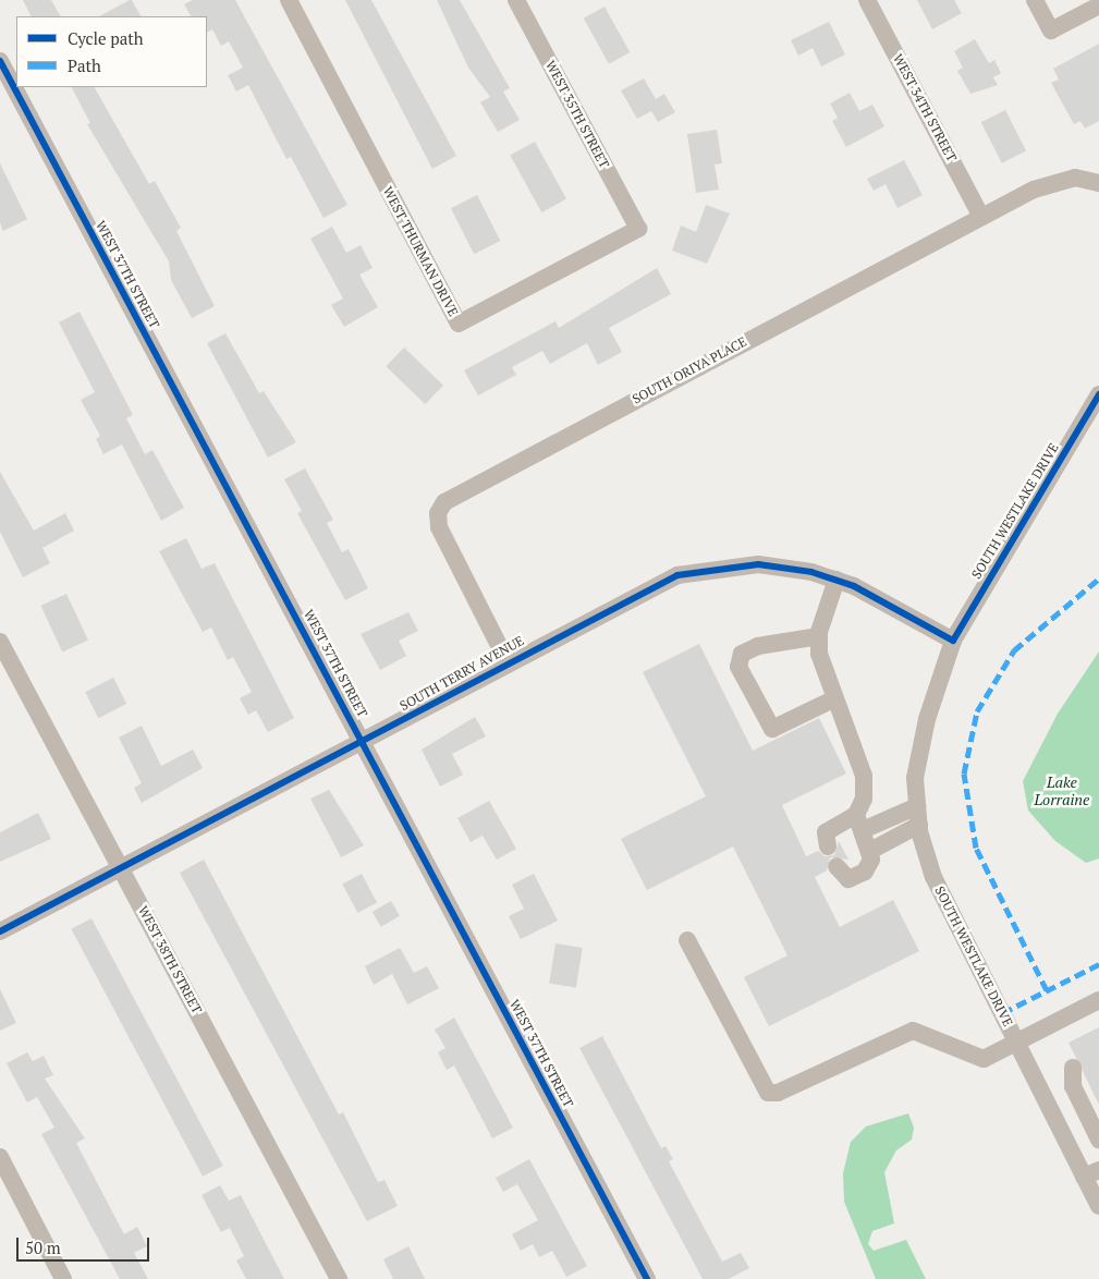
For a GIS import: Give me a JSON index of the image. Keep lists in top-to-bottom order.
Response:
{
  "streets": {
    "street": [
      "WEST 34TH STREET",
      "WEST 35TH STREET",
      "WEST THURMAN DRIVE",
      "WEST 37TH STREET",
      "SOUTH ORIYA PLACE",
      "SOUTH WESTLAKE DRIVE",
      "SOUTH TERRY AVENUE",
      "WEST 38TH STREET"
    ]
  },
  "crossings": [
    ["WEST 34TH STREET", "SOUTH ORIYA PLACE"],
    ["WEST 35TH STREET", "WEST THURMAN DRIVE"],
    ["WEST 37TH STREET", "SOUTH TERRY AVENUE"],
    ["SOUTH ORIYA PLACE", "SOUTH TERRY AVENUE"],
    ["SOUTH WESTLAKE DRIVE", "SOUTH TERRY AVENUE"],
    ["SOUTH TERRY AVENUE", "WEST 38TH STREET"]
  ],
  "water": ["Lake Lorraine"],
  "legend": ["Cycle path", "Path"],
  "scale_bar": "50 m"
}
